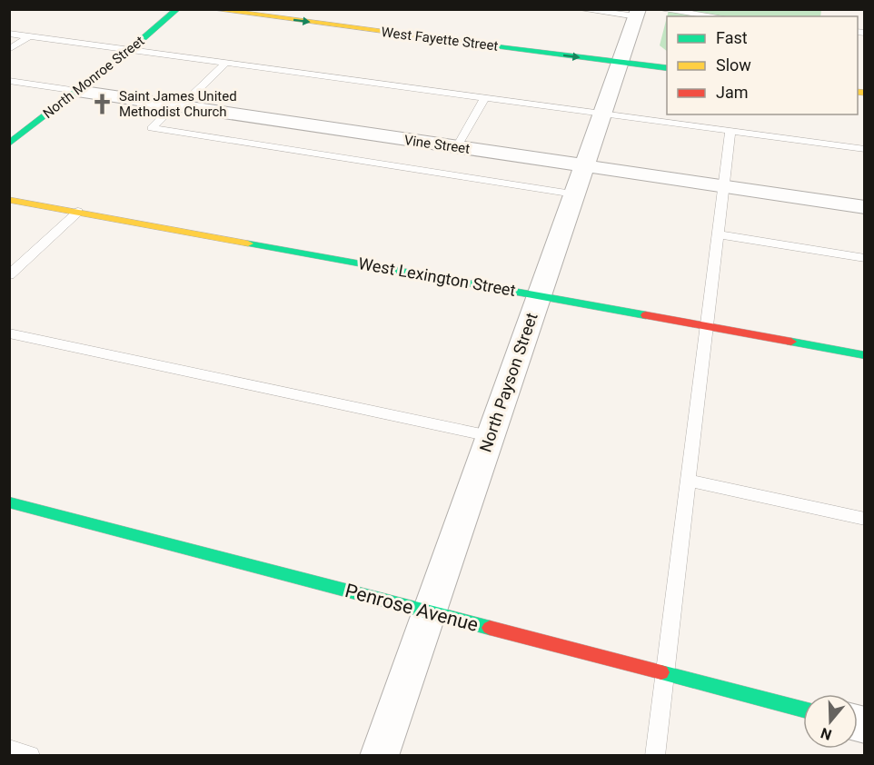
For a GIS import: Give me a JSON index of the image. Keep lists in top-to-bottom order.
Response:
{
  "streets": {
    "street": [
      "West Fayette Street",
      "North Monroe Street",
      "Vine Street",
      "West Lexington Street",
      "North Payson Street",
      "Penrose Avenue"
    ]
  },
  "crossings": [
    ["West Fayette Street", "North Payson Street"],
    ["North Monroe Street", "Vine Street"],
    ["Vine Street", "North Payson Street"],
    ["West Lexington Street", "North Payson Street"],
    ["North Payson Street", "Penrose Avenue"]
  ],
  "one_way": ["West Fayette Street"],
  "places": {
    "church": ["Saint James United Methodist Church"]
  },
  "legend": ["Fast", "Slow", "Jam"],
  "north": "bottom"
}
